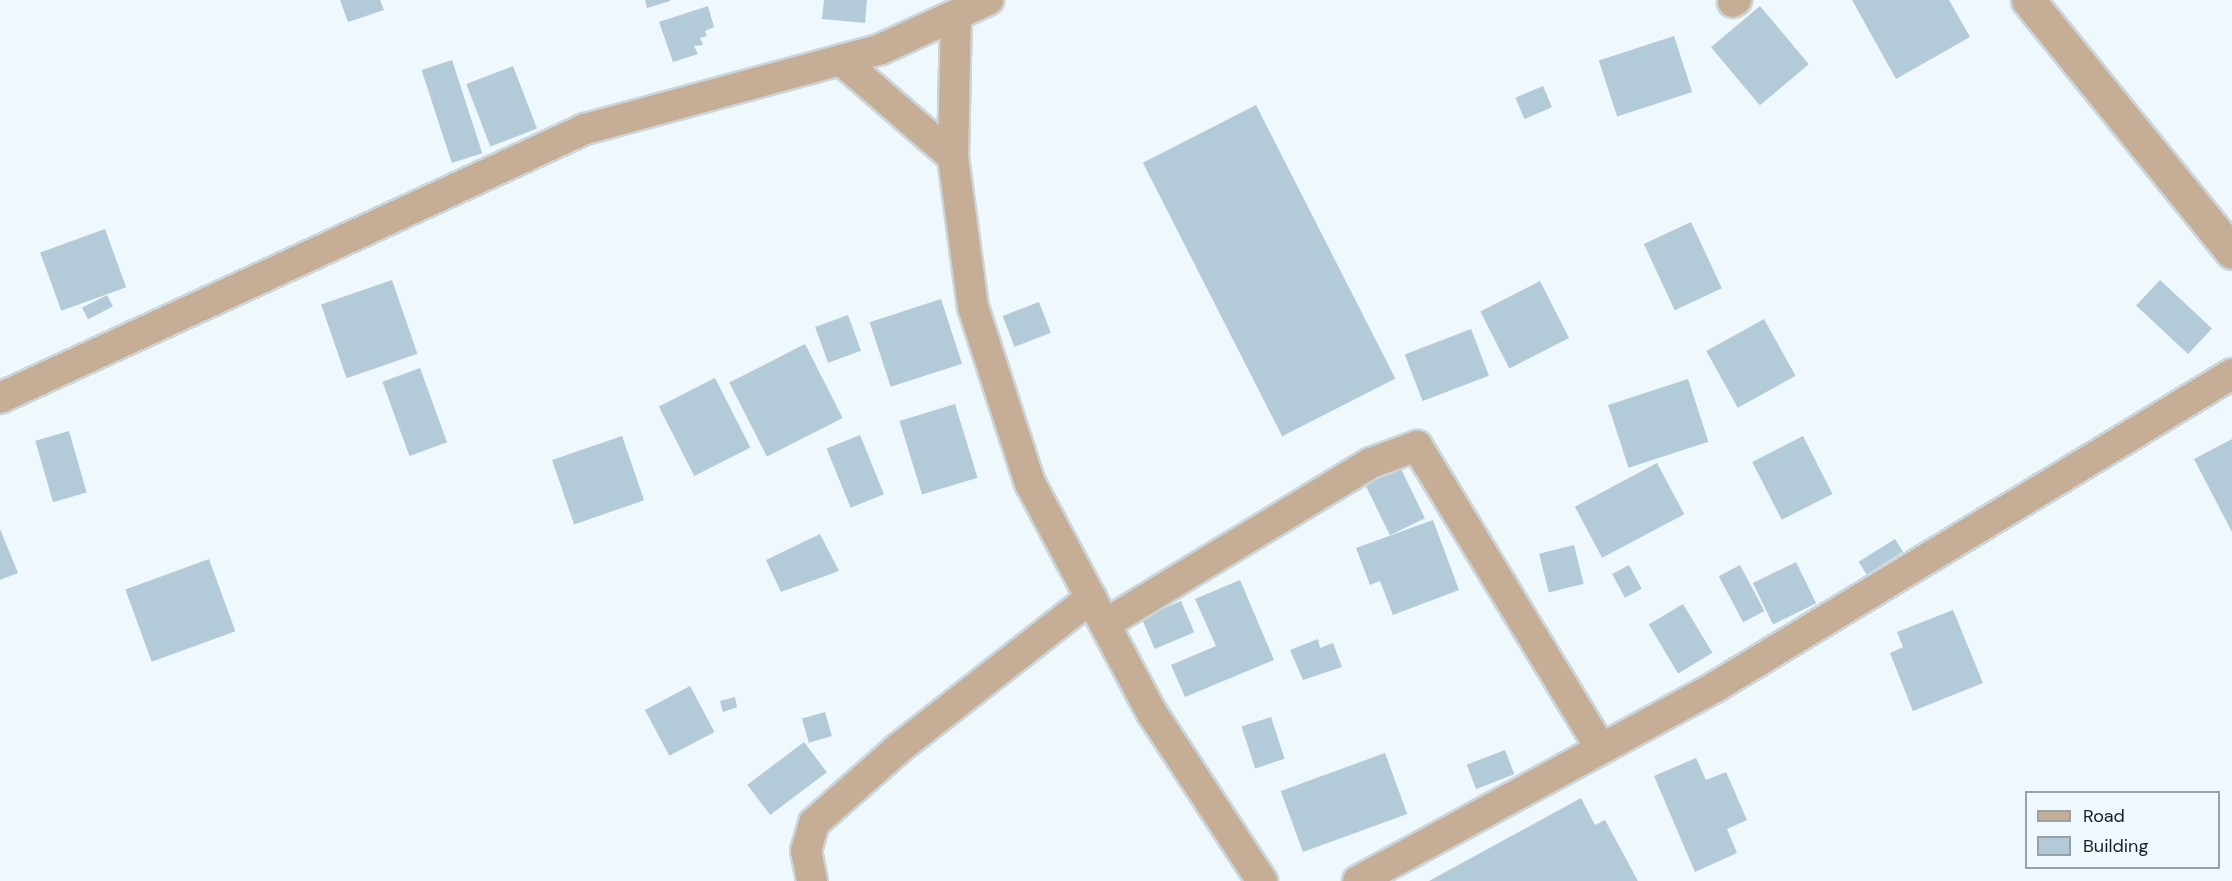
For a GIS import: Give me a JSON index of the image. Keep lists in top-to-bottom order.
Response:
{
  "legend": ["Road", "Building"]
}
